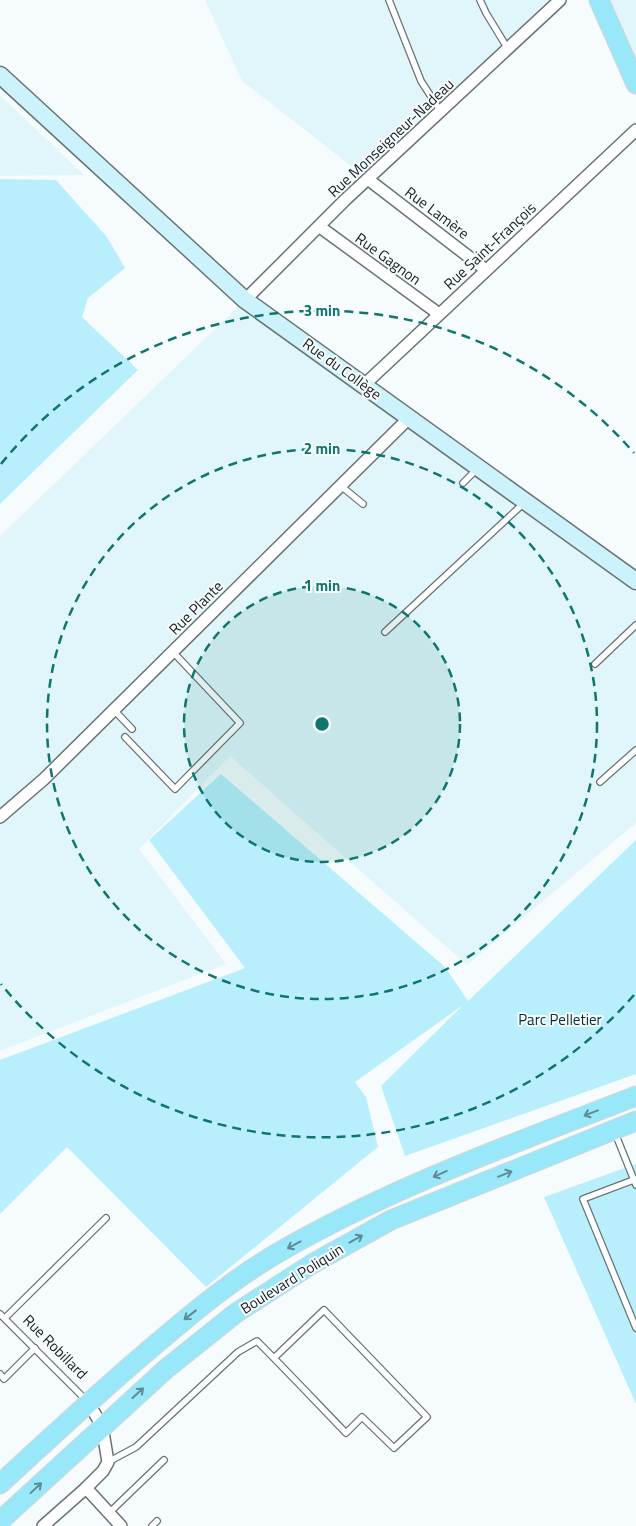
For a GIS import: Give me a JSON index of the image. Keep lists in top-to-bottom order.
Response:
{
  "streets": {
    "main road": ["Boulevard Poliquin"],
    "street": [
      "Rue Monseigneur-Nadeau",
      "Rue Lamère",
      "Rue Saint-François",
      "Rue Gagnon",
      "Rue du Collège",
      "Rue Plante"
    ],
    "lane": ["Rue Robillard"]
  },
  "crossings": [
    ["Rue Monseigneur-Nadeau", "Rue Lamère"],
    ["Rue Monseigneur-Nadeau", "Rue Gagnon"],
    ["Rue Monseigneur-Nadeau", "Rue du Collège"],
    ["Rue Lamère", "Rue Saint-François"],
    ["Rue Saint-François", "Rue Gagnon"],
    ["Rue Saint-François", "Rue du Collège"],
    ["Rue du Collège", "Rue Plante"],
    ["Boulevard Poliquin", "Rue Robillard"]
  ],
  "parks": ["Parc Pelletier"],
  "rings": ["3 min", "2 min", "1 min"]
}
